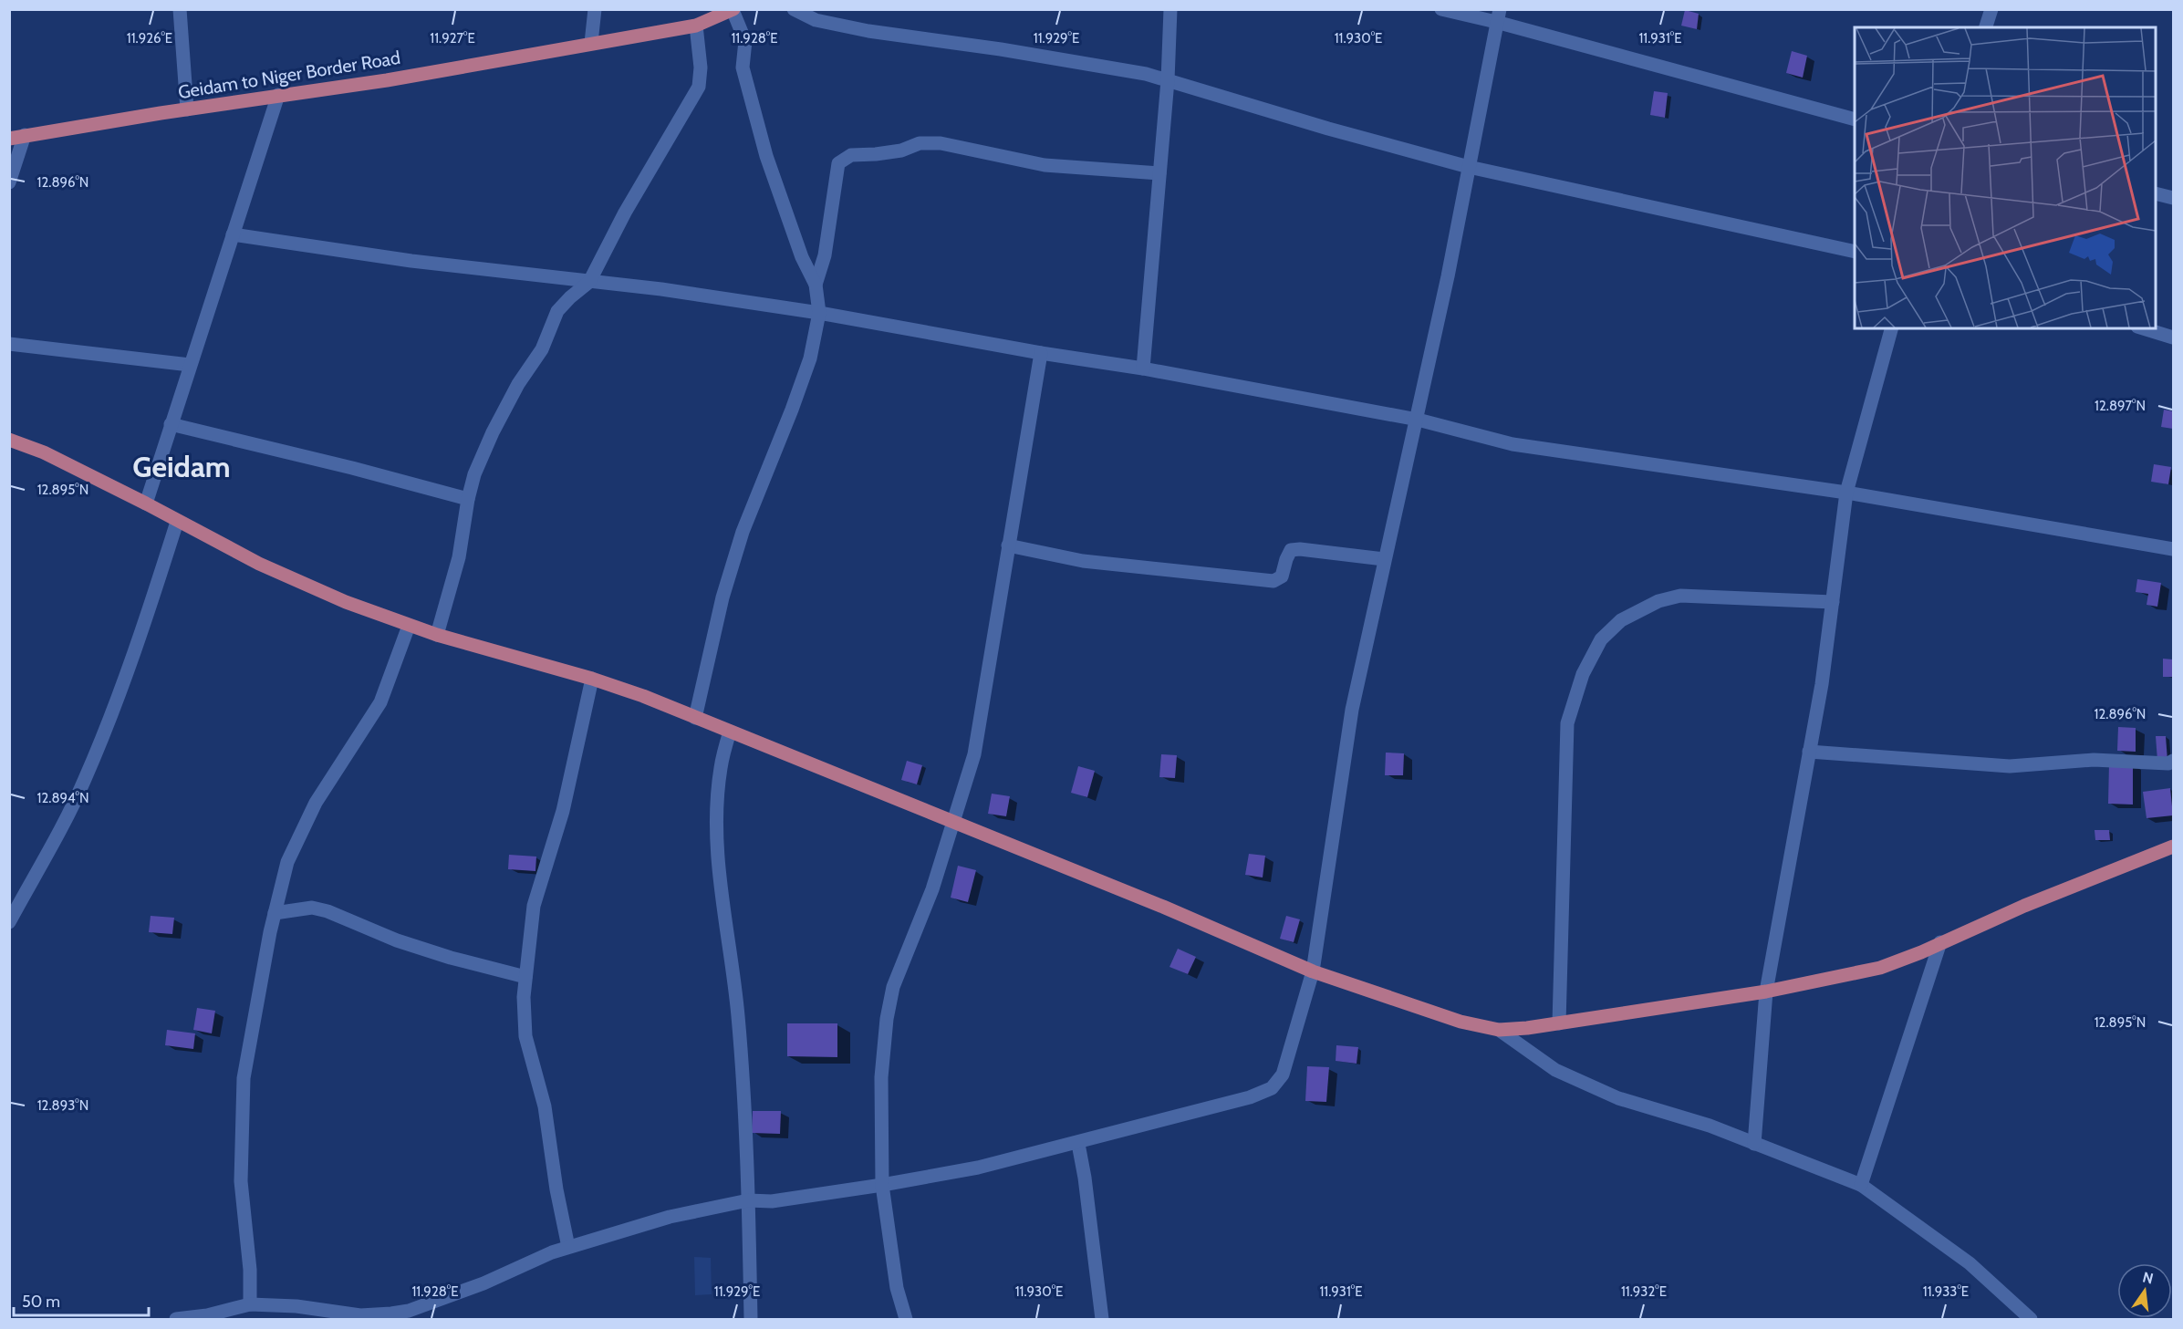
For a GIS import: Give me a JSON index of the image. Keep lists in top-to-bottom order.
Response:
{
  "streets": {
    "main road": ["Geidam to Niger Border Road"]
  },
  "districts": ["Geidam"],
  "scale_bar": "50 m",
  "north": "top",
  "coordinates": [
    "11.931°E",
    "11.926°E",
    "11.927°E",
    "11.928°E",
    "11.929°E",
    "11.930°E",
    "12.896°N",
    "12.897°N",
    "12.895°N",
    "12.894°N",
    "12.893°N",
    "11.932°E",
    "11.933°E"
  ]
}
